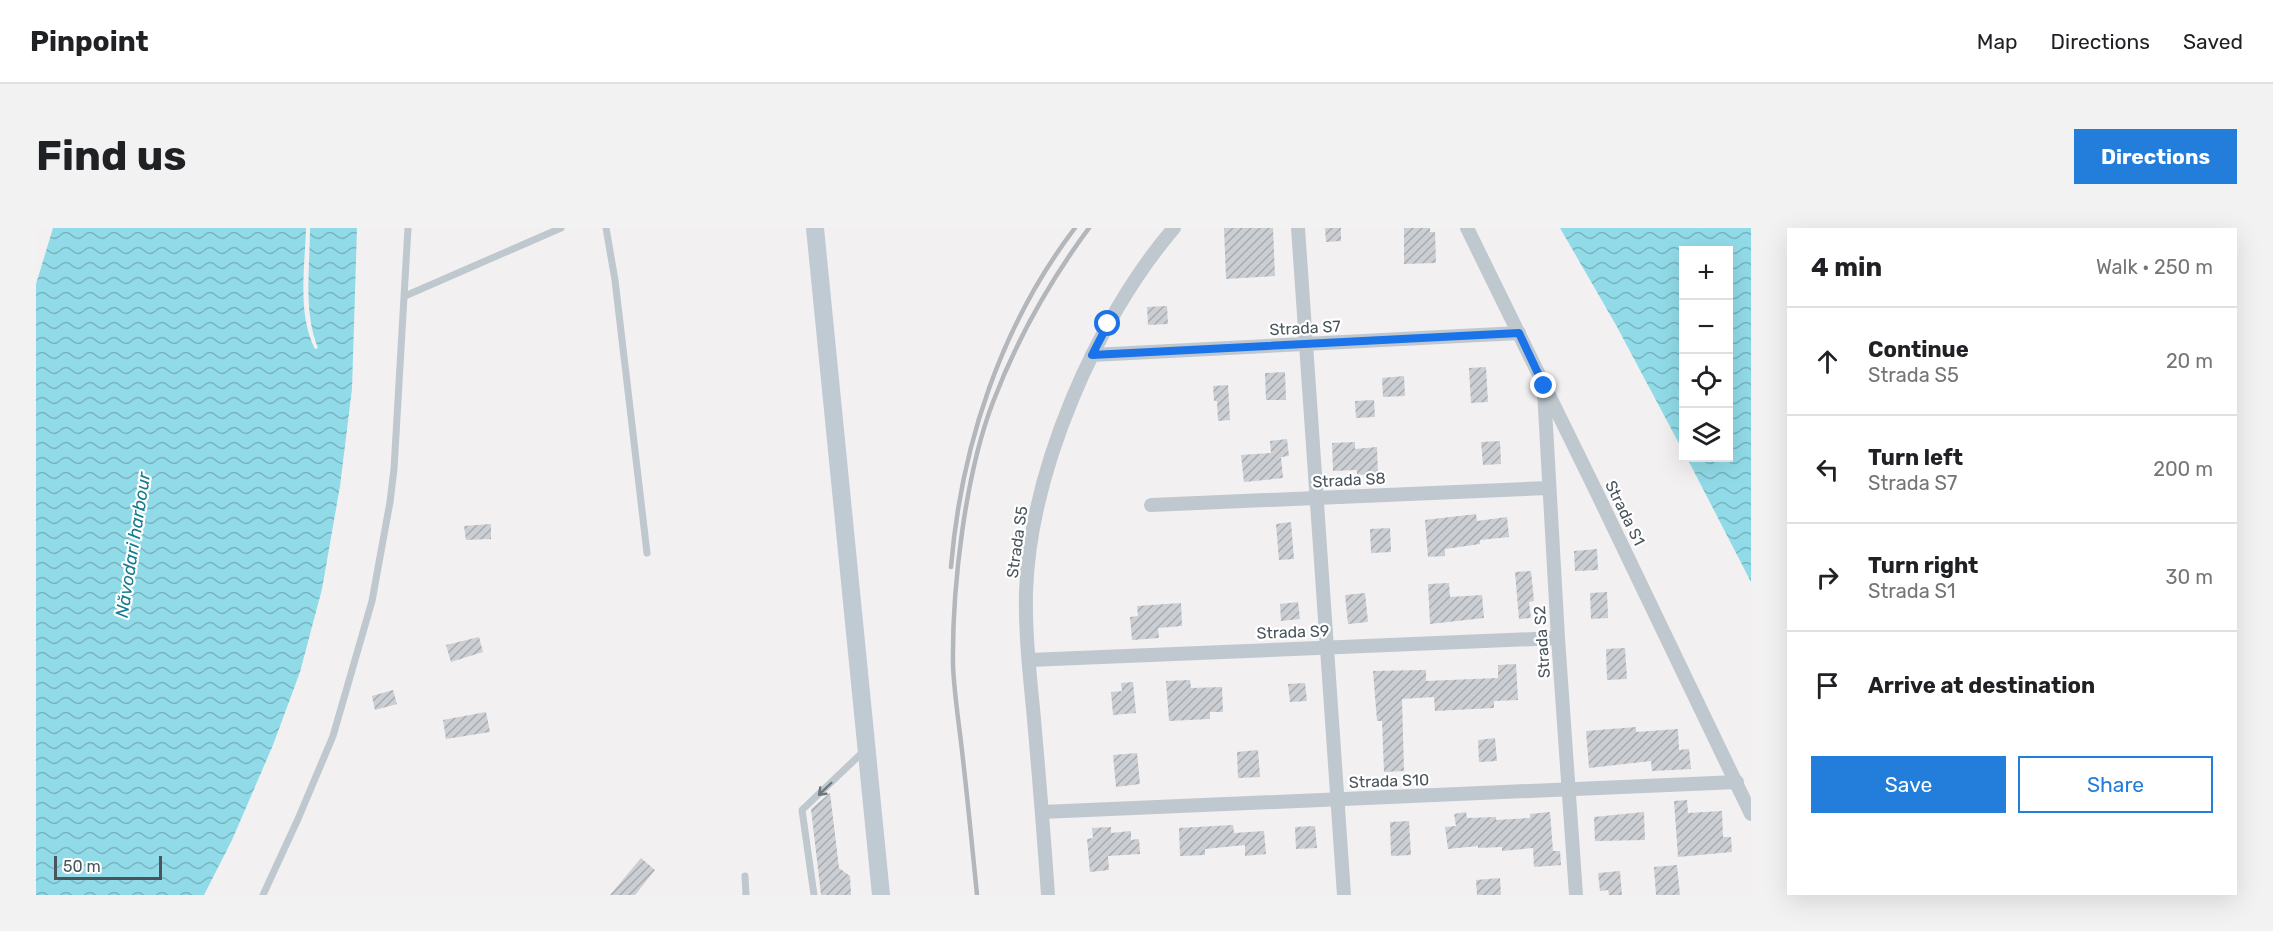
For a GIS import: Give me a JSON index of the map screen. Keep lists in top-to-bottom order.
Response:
{
  "streets": {
    "street": [
      "Strada S7",
      "Strada S8",
      "Strada S1",
      "Strada S5",
      "Strada S9",
      "Strada S2",
      "Strada S10"
    ]
  },
  "crossings": [
    ["Strada S7", "Strada S1"],
    ["Strada S7", "Strada S5"],
    ["Strada S8", "Strada S2"],
    ["Strada S1", "Strada S2"],
    ["Strada S1", "Strada S10"],
    ["Strada S5", "Strada S9"],
    ["Strada S5", "Strada S10"],
    ["Strada S9", "Strada S2"],
    ["Strada S2", "Strada S10"]
  ],
  "water": ["Năvodari harbour"],
  "scale_bar": "50 m",
  "page": {
    "header": "Pinpoint",
    "nav": ["Map", "Directions", "Saved"],
    "buttons": [
      "Directions",
      ["Save", "Share"]
    ],
    "title": "Find us",
    "heading": ["4 min", "Walk · 250 m"],
    "map_buttons": ["+", "−"],
    "list": [
      ["Continue", "Strada S5", "20 m"],
      ["Turn left", "Strada S7", "200 m"],
      ["Turn right", "Strada S1", "30 m"],
      "Arrive at destination"
    ],
    "scale": "50 m"
  }
}
